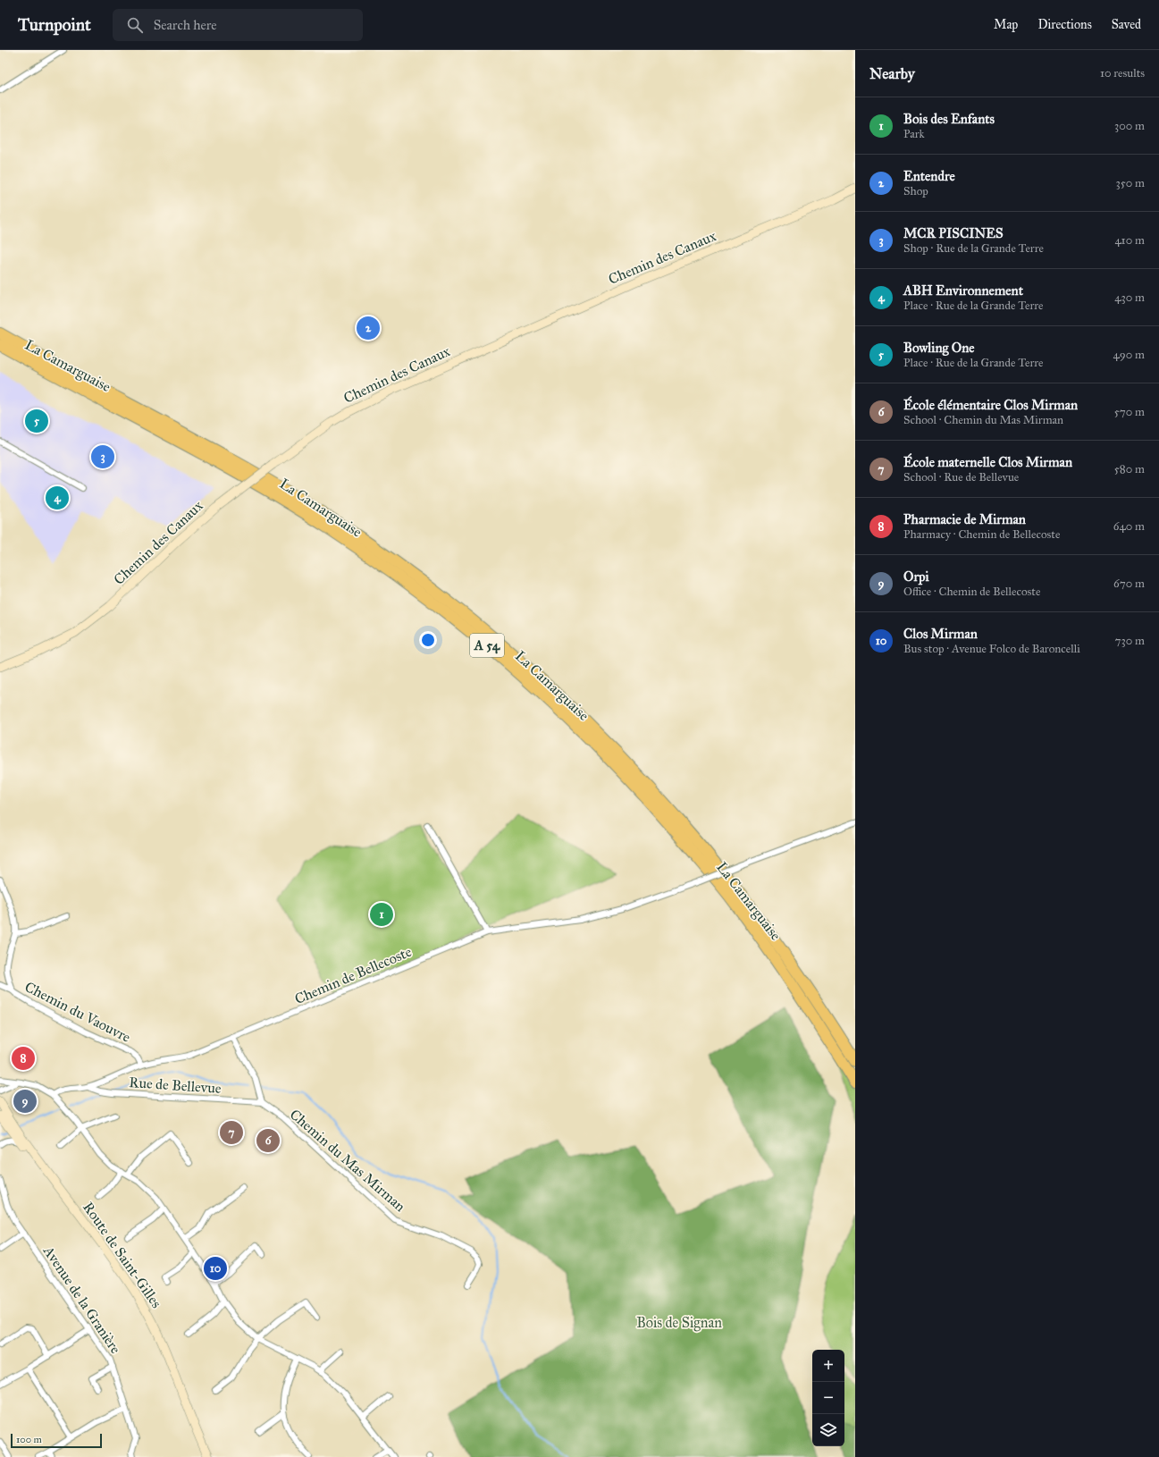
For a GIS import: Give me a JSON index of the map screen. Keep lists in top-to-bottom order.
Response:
{
  "streets": {
    "highway": ["La Camarguaise", "A 54"],
    "main road": ["Chemin des Canaux", "Route de Saint-Gilles"],
    "street": [
      "Chemin de Bellecoste",
      "Chemin du Vaouvre",
      "Rue de Bellevue",
      "Chemin du Mas Mirman",
      "Avenue de la Granière"
    ]
  },
  "crossings": [
    ["Chemin de Bellecoste", "Chemin du Vaouvre"],
    ["Chemin de Bellecoste", "Rue de Bellevue"],
    ["Rue de Bellevue", "Chemin du Mas Mirman"]
  ],
  "parks": ["Bois de Signan"],
  "scale_bar": "100 m",
  "page": {
    "header": "Turnpoint",
    "search": "Search here",
    "nav": ["Map", "Directions", "Saved"],
    "heading": ["Nearby", "10 results"],
    "list": [
      {
        "mark": "1",
        "name": "Bois des Enfants",
        "note": "Park",
        "value": "300 m"
      },
      {
        "mark": "2",
        "name": "Entendre",
        "note": "Shop",
        "value": "350 m"
      },
      {
        "mark": "3",
        "name": "MCR PISCINES",
        "note": "Shop · Rue de la Grande Terre",
        "value": "410 m"
      },
      {
        "mark": "4",
        "name": "ABH Environnement",
        "note": "Place · Rue de la Grande Terre",
        "value": "430 m"
      },
      {
        "mark": "5",
        "name": "Bowling One",
        "note": "Place · Rue de la Grande Terre",
        "value": "490 m"
      },
      {
        "mark": "6",
        "name": "École élémentaire Clos Mirman",
        "note": "School · Chemin du Mas Mirman",
        "value": "570 m"
      },
      {
        "mark": "7",
        "name": "École maternelle Clos Mirman",
        "note": "School · Rue de Bellevue",
        "value": "580 m"
      },
      {
        "mark": "8",
        "name": "Pharmacie de Mirman",
        "note": "Pharmacy · Chemin de Bellecoste",
        "value": "640 m"
      },
      {
        "mark": "9",
        "name": "Orpi",
        "note": "Office · Chemin de Bellecoste",
        "value": "670 m"
      },
      {
        "mark": "10",
        "name": "Clos Mirman",
        "note": "Bus stop · Avenue Folco de Baroncelli",
        "value": "730 m"
      }
    ],
    "pins": [
      "2",
      "5",
      "3",
      "4",
      "1",
      "8",
      "9",
      "7",
      "6",
      "10"
    ],
    "map_buttons": ["+", "−"],
    "scale": "100 m"
  }
}
